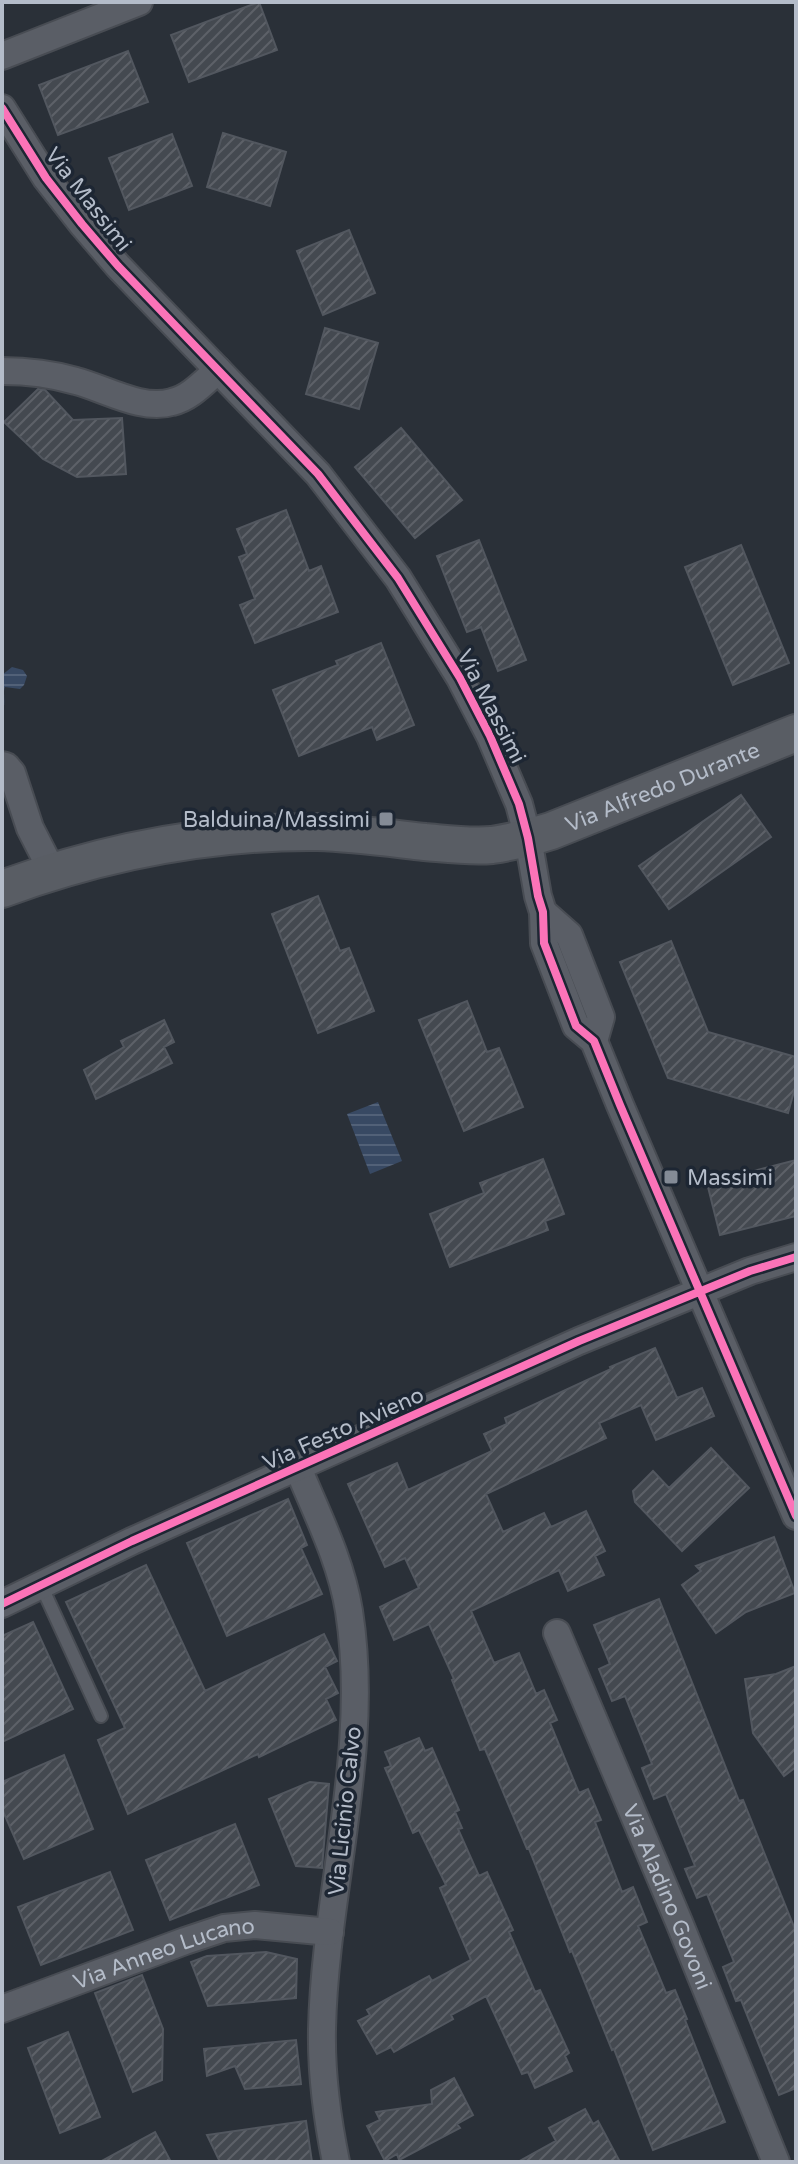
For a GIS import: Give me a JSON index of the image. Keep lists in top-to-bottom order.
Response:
{
  "streets": {
    "street": [
      "Via Massimi",
      "Via Alfredo Durante",
      "Via Festo Avieno",
      "Via Licinio Calvo",
      "Via Aladino Govoni",
      "Via Anneo Lucano"
    ]
  },
  "crossings": [
    ["Via Massimi", "Via Alfredo Durante"],
    ["Via Massimi", "Via Festo Avieno"],
    ["Via Festo Avieno", "Via Licinio Calvo"],
    ["Via Licinio Calvo", "Via Anneo Lucano"]
  ],
  "places": {
    "transit": ["Balduina/Massimi", "Massimi"]
  }
}
